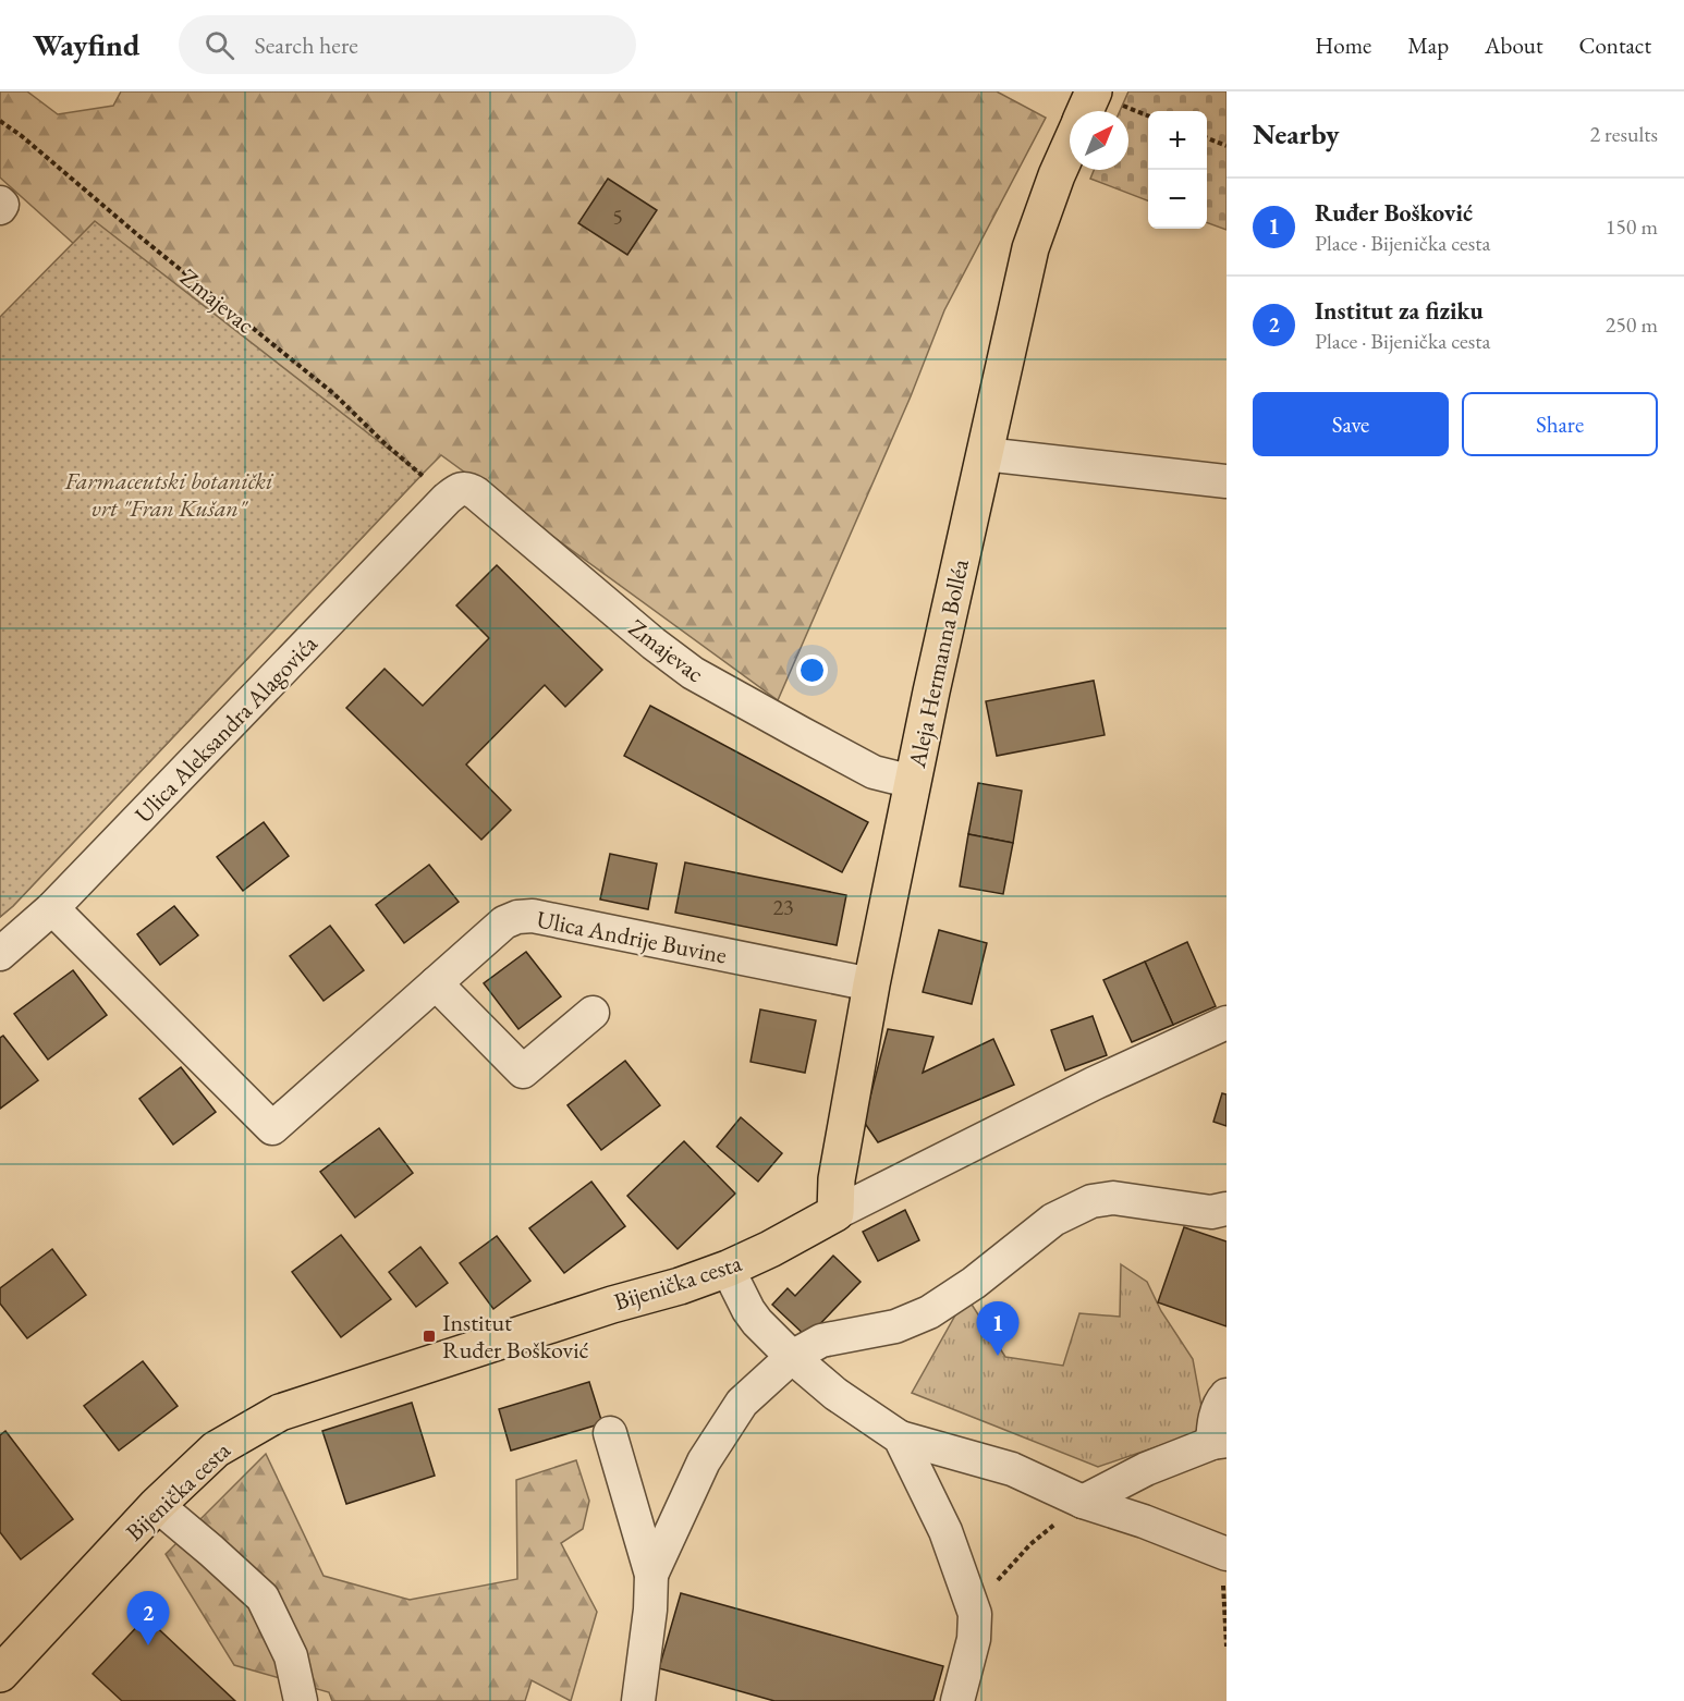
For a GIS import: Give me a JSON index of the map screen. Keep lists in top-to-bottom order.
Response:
{
  "streets": {
    "main road": ["Aleja Hermanna Bolléa", "Bijenička cesta"],
    "street": ["Zmajevac", "Ulica Aleksandra Alagovića", "Ulica Andrije Buvine"]
  },
  "crossings": [
    ["Zmajevac", "Aleja Hermanna Bolléa"],
    ["Zmajevac", "Ulica Aleksandra Alagovića"],
    ["Aleja Hermanna Bolléa", "Ulica Andrije Buvine"],
    ["Aleja Hermanna Bolléa", "Bijenička cesta"],
    ["Ulica Aleksandra Alagovića", "Ulica Andrije Buvine"]
  ],
  "parks": ["Farmaceutski botanički vrt \"Fran Kušan\""],
  "places": {
    "transit": ["Institut Ruđer Bošković"]
  },
  "house_numbers": ["5", "23"],
  "north": "top right",
  "page": {
    "header": "Wayfind",
    "search": "Search here",
    "nav": [
      "Home",
      "Map",
      "About",
      "Contact"
    ],
    "heading": ["Nearby", "2 results"],
    "map_buttons": ["+", "−"],
    "list": [
      {
        "mark": "1",
        "name": "Ruđer Bošković",
        "note": "Place · Bijenička cesta",
        "value": "150 m"
      },
      {
        "mark": "2",
        "name": "Institut za fiziku",
        "note": "Place · Bijenička cesta",
        "value": "250 m"
      }
    ],
    "buttons": ["Save", "Share"],
    "pins": ["1", "2"]
  }
}
